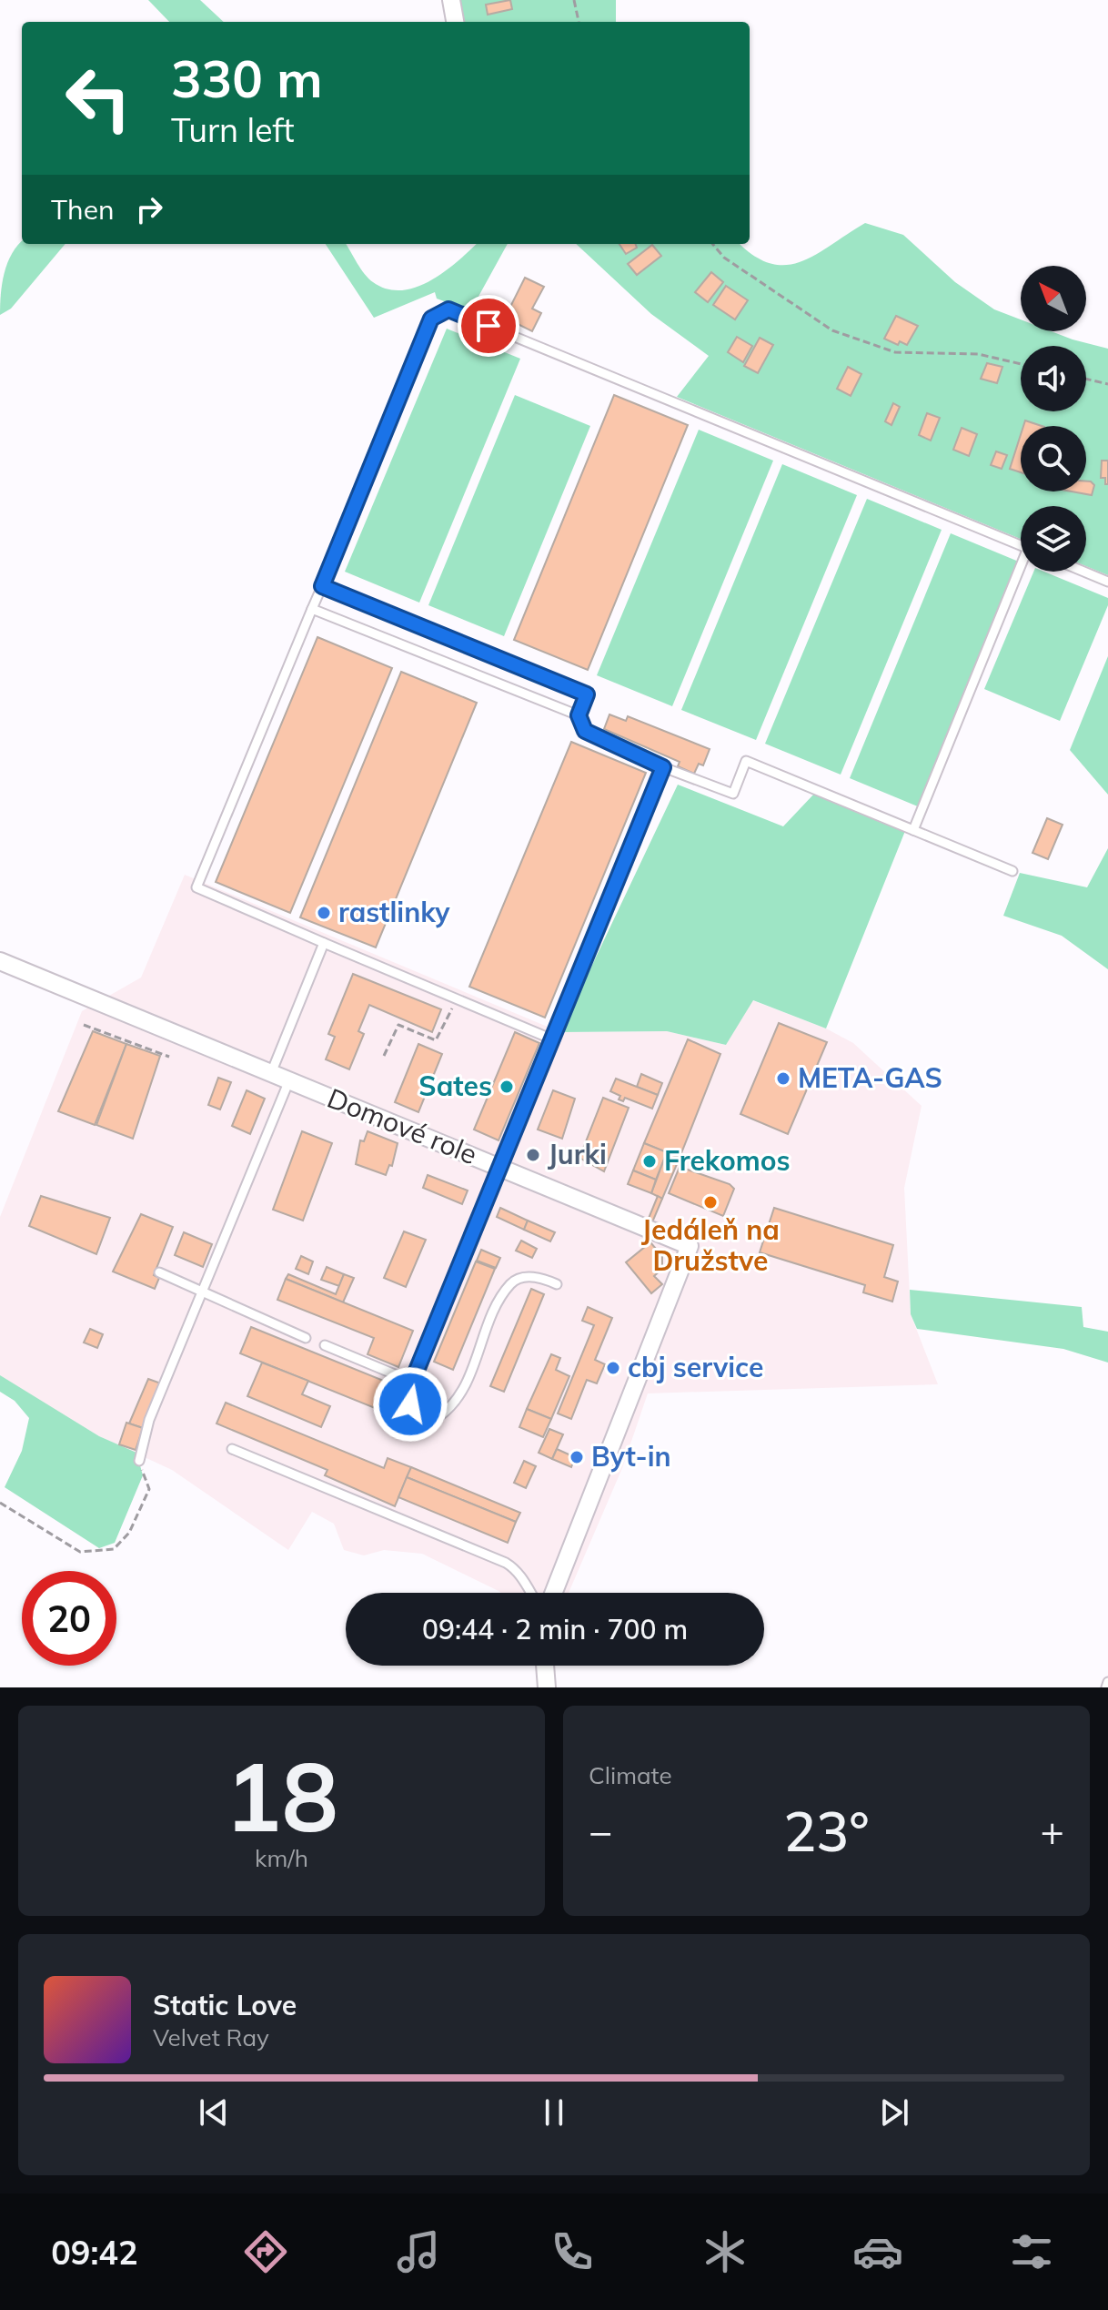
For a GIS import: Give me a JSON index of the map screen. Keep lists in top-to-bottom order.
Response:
{
  "streets": {
    "street": ["Domové role"]
  },
  "places": [
    "rastlinky",
    "META-GAS",
    "Sates",
    "Jurki",
    "Frekomos",
    "Jedáleň na Družstve",
    "cbj service",
    "Byt-in"
  ],
  "north": "top left",
  "page": {
    "turn": ["330 m", "Turn left"],
    "then": "Then",
    "limit": "20",
    "trip": "09:44 · 2 min · 700 m",
    "tile": [
      ["18", "km/h"],
      "Climate"
    ],
    "heat": ["−", "23°", "+"],
    "song": ["Static Love", "Velvet Ray"],
    "tabs": "09:42"
  }
}
